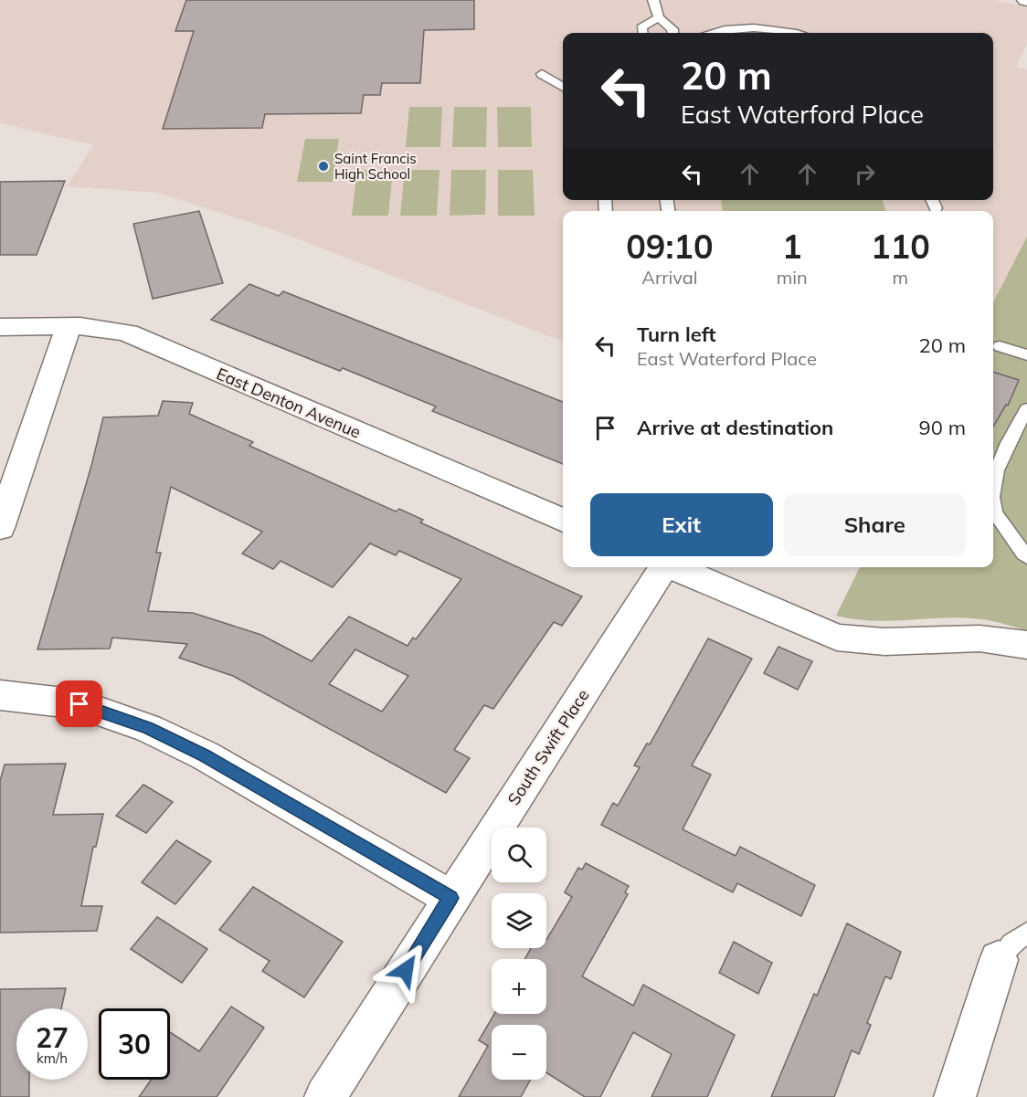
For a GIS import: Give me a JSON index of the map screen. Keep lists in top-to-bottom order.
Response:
{
  "streets": {
    "street": ["East Denton Avenue", "South Swift Place"]
  },
  "places": ["Saint Francis High School"],
  "page": {
    "turn": ["20 m", "East Waterford Place"],
    "eta": [
      "09:10",
      "Arrival",
      "1",
      "min",
      "110",
      "m"
    ],
    "list": [
      {
        "name": "Turn left",
        "note": "East Waterford Place",
        "value": "20 m"
      },
      {
        "name": "Arrive at destination",
        "value": "90 m"
      }
    ],
    "buttons": ["Exit", "Share"],
    "map_buttons": ["+", "−"],
    "speed": "27 km/h",
    "limit": "30"
  }
}
